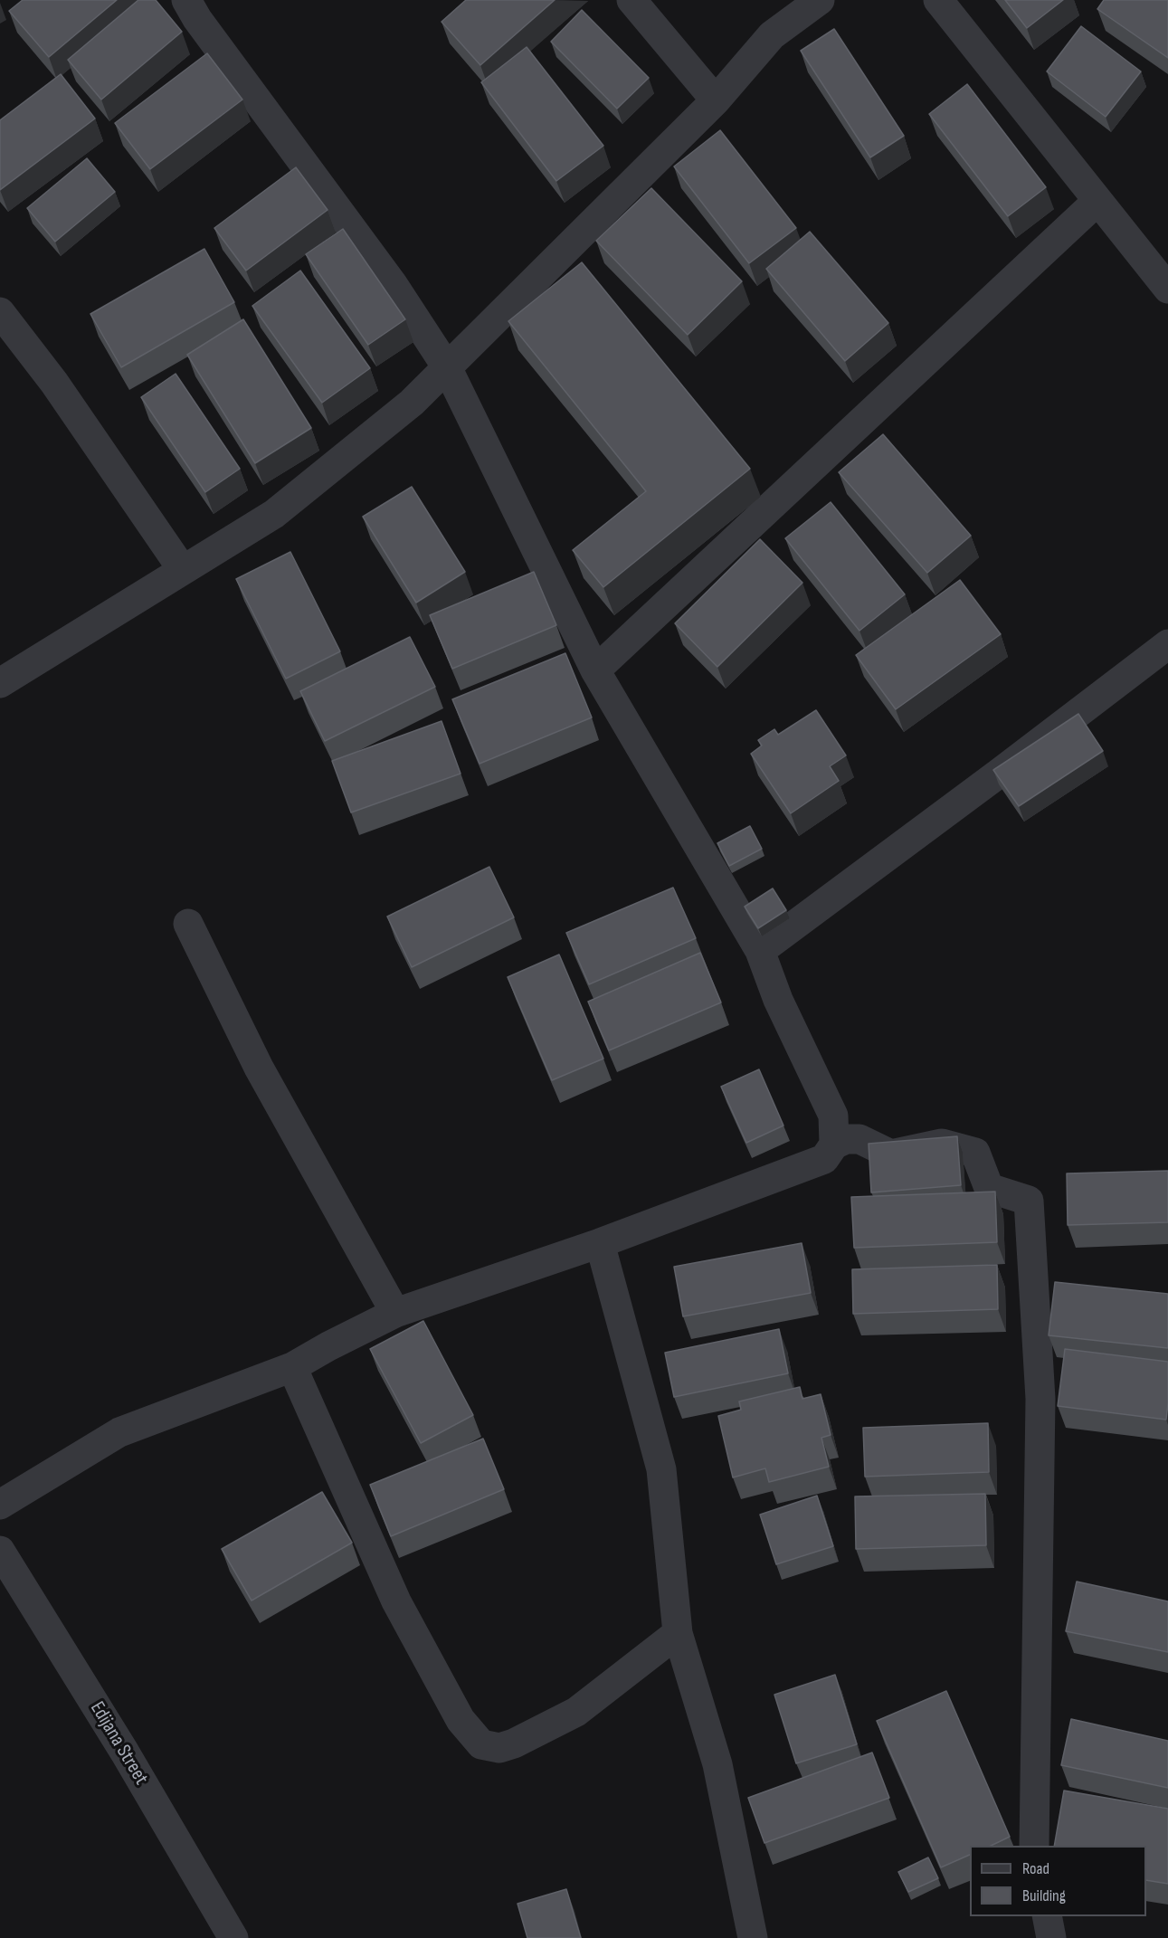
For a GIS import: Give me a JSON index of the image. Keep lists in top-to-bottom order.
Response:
{
  "streets": {
    "street": ["Edijana Street"]
  },
  "legend": ["Road", "Building"]
}
